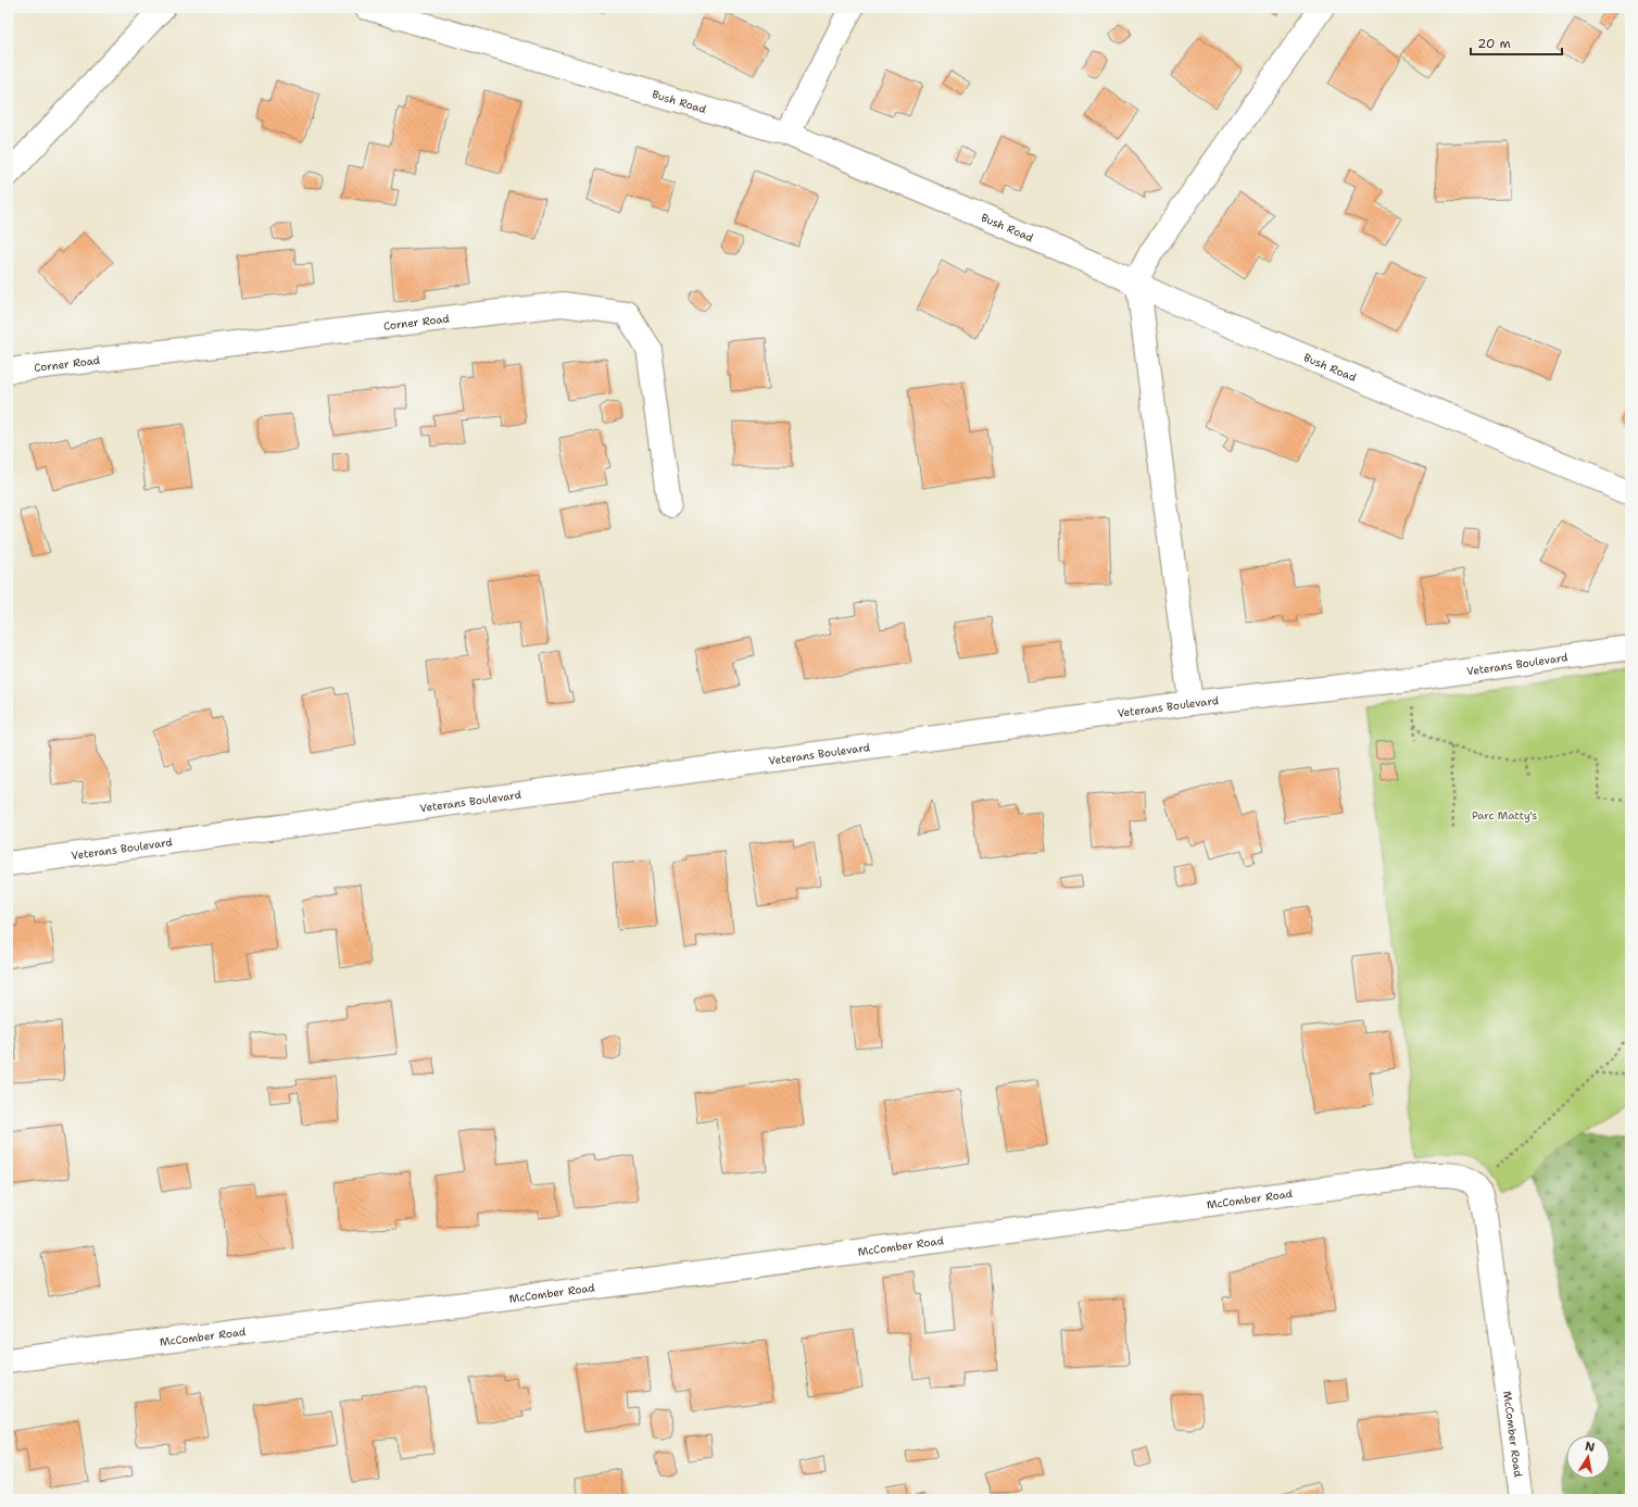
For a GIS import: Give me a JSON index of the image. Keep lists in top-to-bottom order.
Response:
{
  "streets": {
    "street": [
      "Bush Road",
      "Corner Road",
      "Veterans Boulevard",
      "McComber Road"
    ]
  },
  "parks": ["Parc Matty's"],
  "scale_bar": "20 m",
  "north": "top"
}
